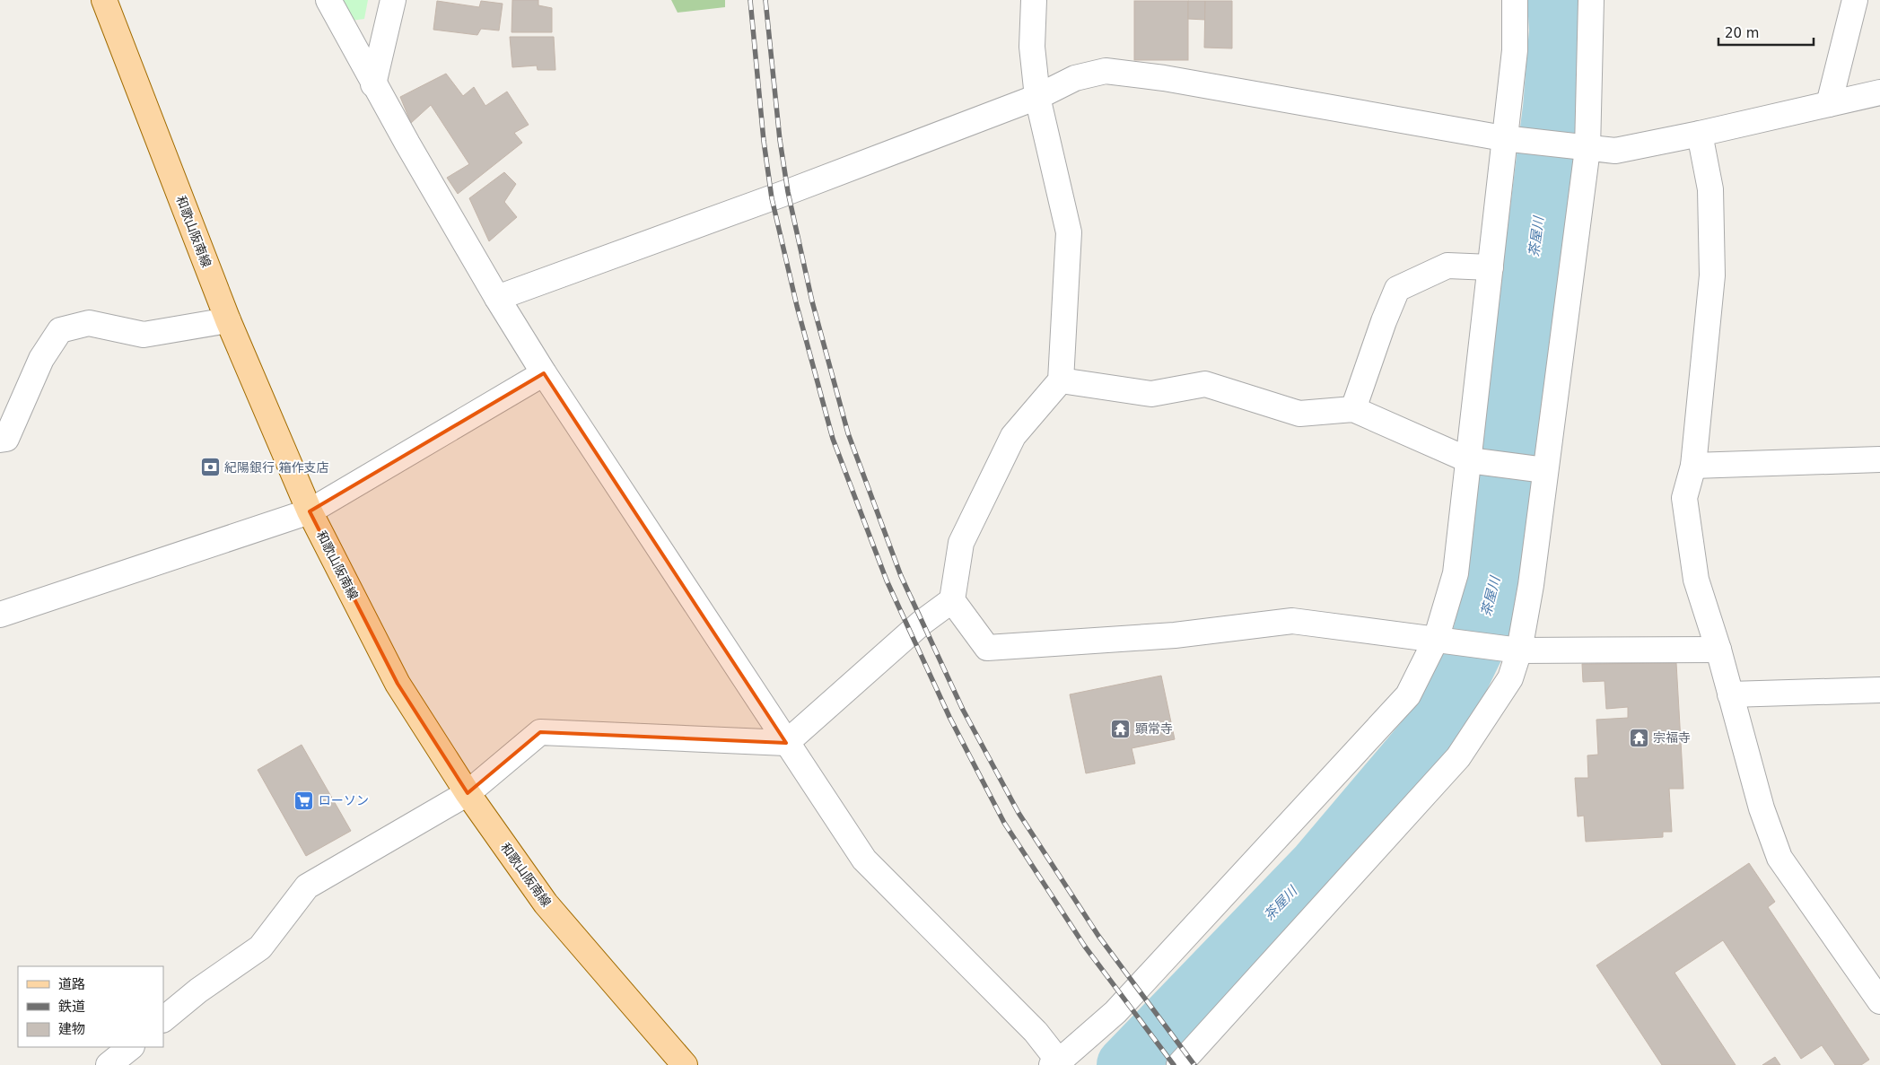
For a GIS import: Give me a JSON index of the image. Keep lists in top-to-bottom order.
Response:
{
  "streets": {
    "main road": ["和歌山阪南線"]
  },
  "water": ["茶屋川"],
  "places": {
    "bank": ["紀陽銀行 箱作支店"],
    "temple": ["顕常寺", "宗福寺"],
    "supermarket": ["ローソン"]
  },
  "legend": ["道路", "鉄道", "建物"],
  "scale_bar": "20 m"
}
